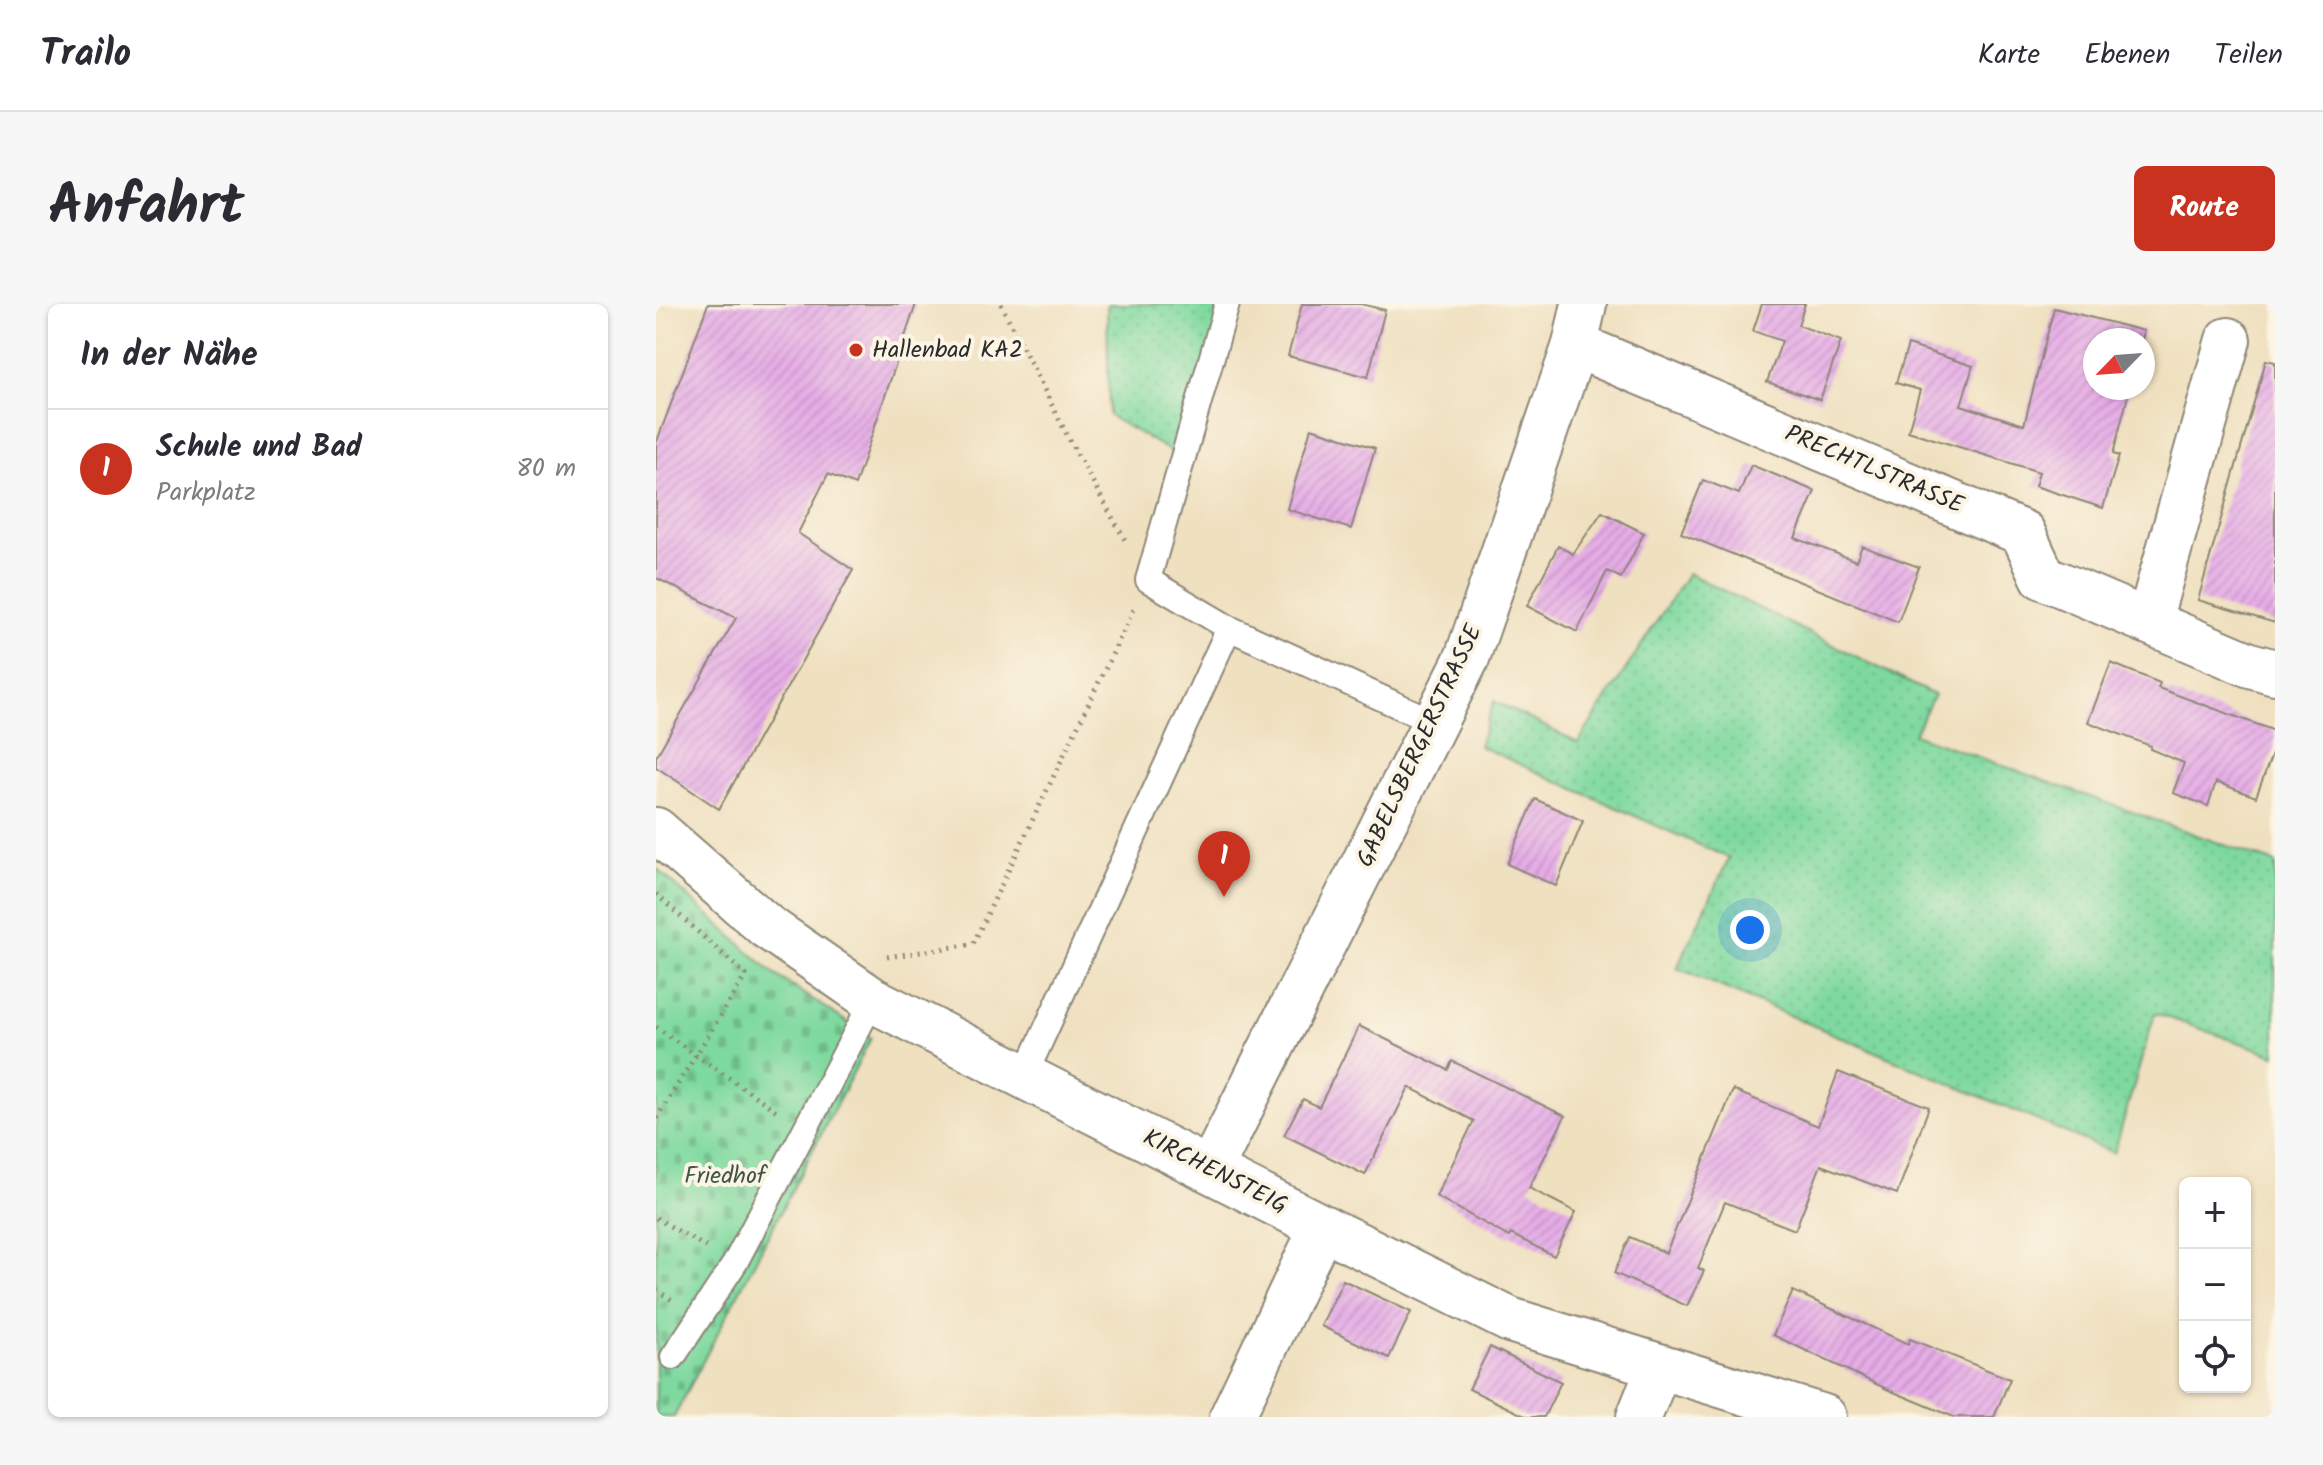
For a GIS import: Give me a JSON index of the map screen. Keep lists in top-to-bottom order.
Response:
{
  "streets": {
    "street": ["PRECHTLSTRASSE", "GABELSBERGERSTRASSE", "KIRCHENSTEIG"]
  },
  "crossings": [
    ["PRECHTLSTRASSE", "GABELSBERGERSTRASSE"],
    ["GABELSBERGERSTRASSE", "KIRCHENSTEIG"]
  ],
  "parks": ["Friedhof"],
  "places": ["Hallenbad KA2"],
  "north": "bottom left",
  "page": {
    "header": "Trailo",
    "nav": ["Karte", "Ebenen", "Teilen"],
    "title": "Anfahrt",
    "buttons": "Route",
    "heading": "In der Nähe",
    "list": [
      {
        "mark": "1",
        "name": "Schule und Bad",
        "note": "Parkplatz",
        "value": "80 m"
      }
    ],
    "pins": "1",
    "map_buttons": ["+", "−"]
  }
}
